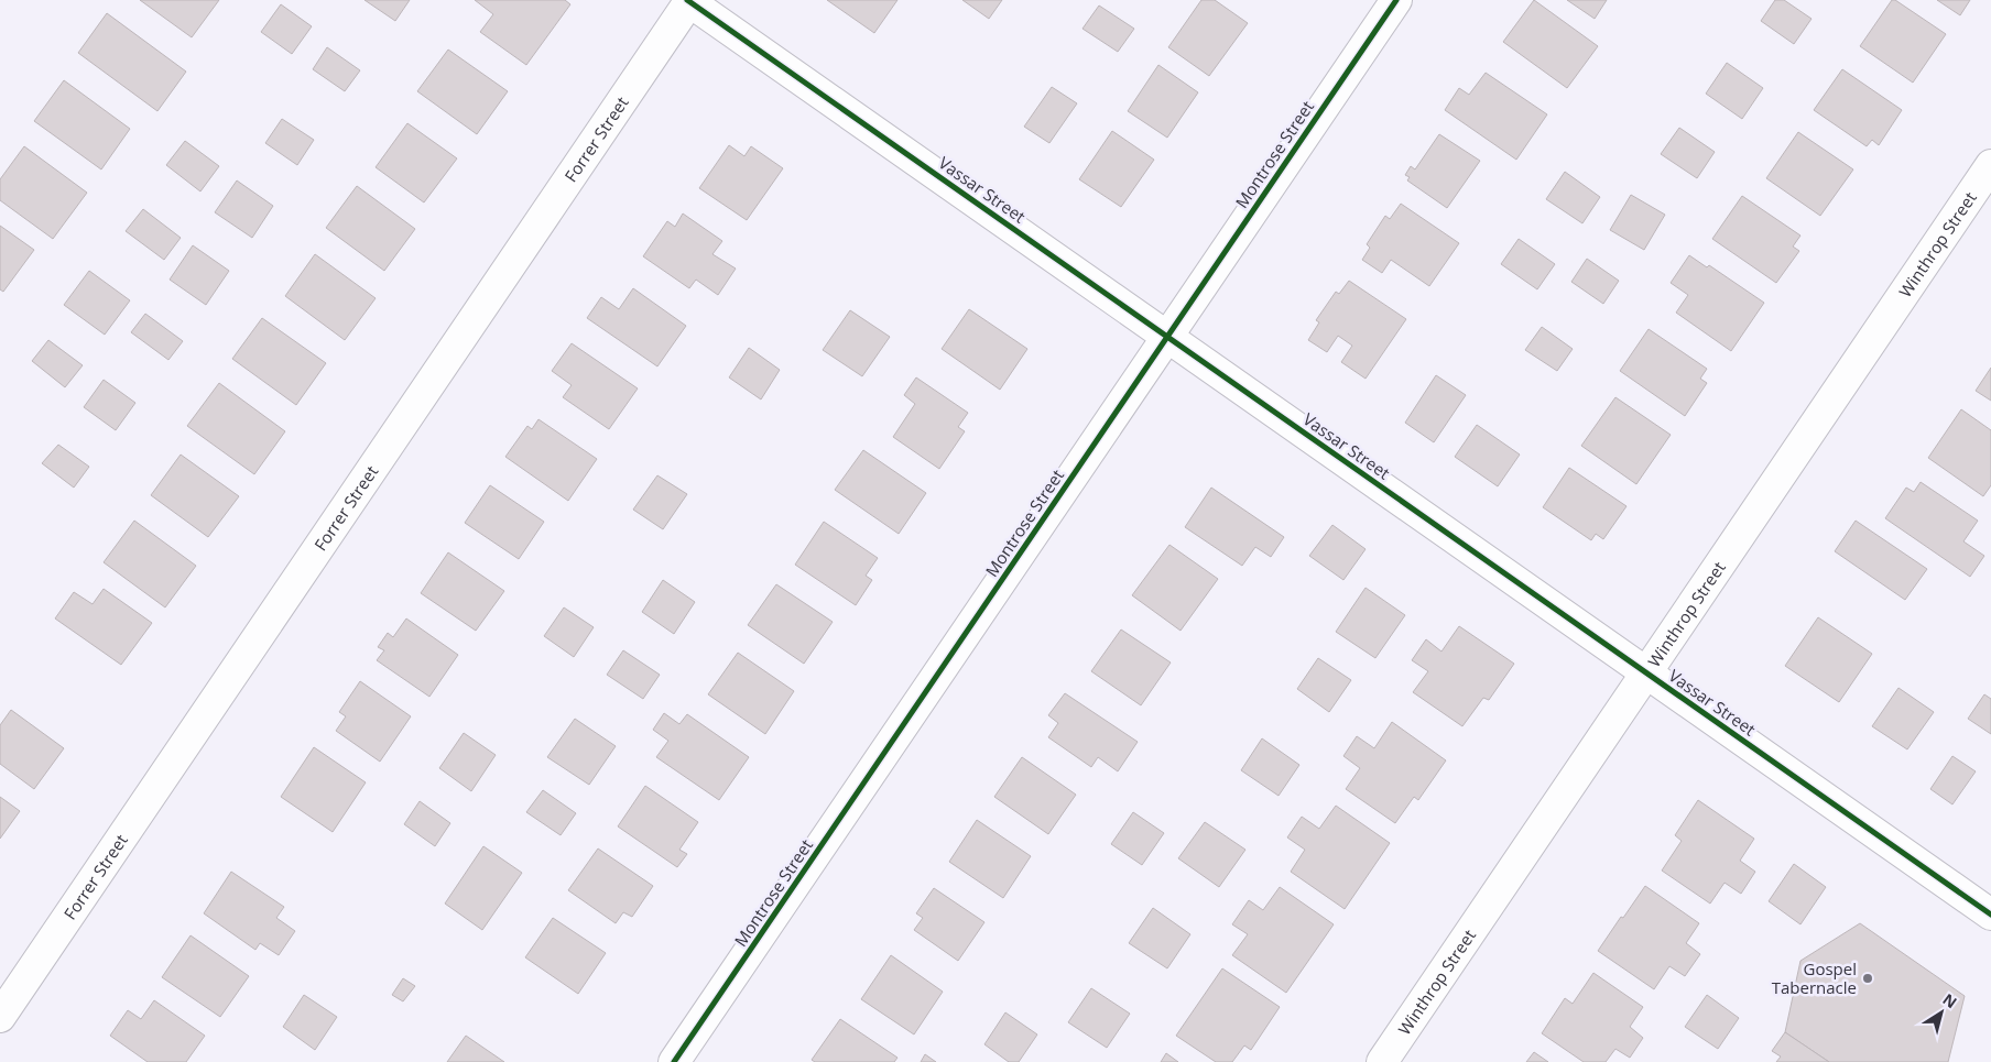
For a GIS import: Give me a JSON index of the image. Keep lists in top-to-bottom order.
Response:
{
  "streets": {
    "street": [
      "Forrer Street",
      "Montrose Street",
      "Vassar Street",
      "Winthrop Street"
    ]
  },
  "crossings": [
    ["Forrer Street", "Vassar Street"],
    ["Montrose Street", "Vassar Street"],
    ["Vassar Street", "Winthrop Street"]
  ],
  "places": ["Gospel Tabernacle"],
  "north": "top right"
}
